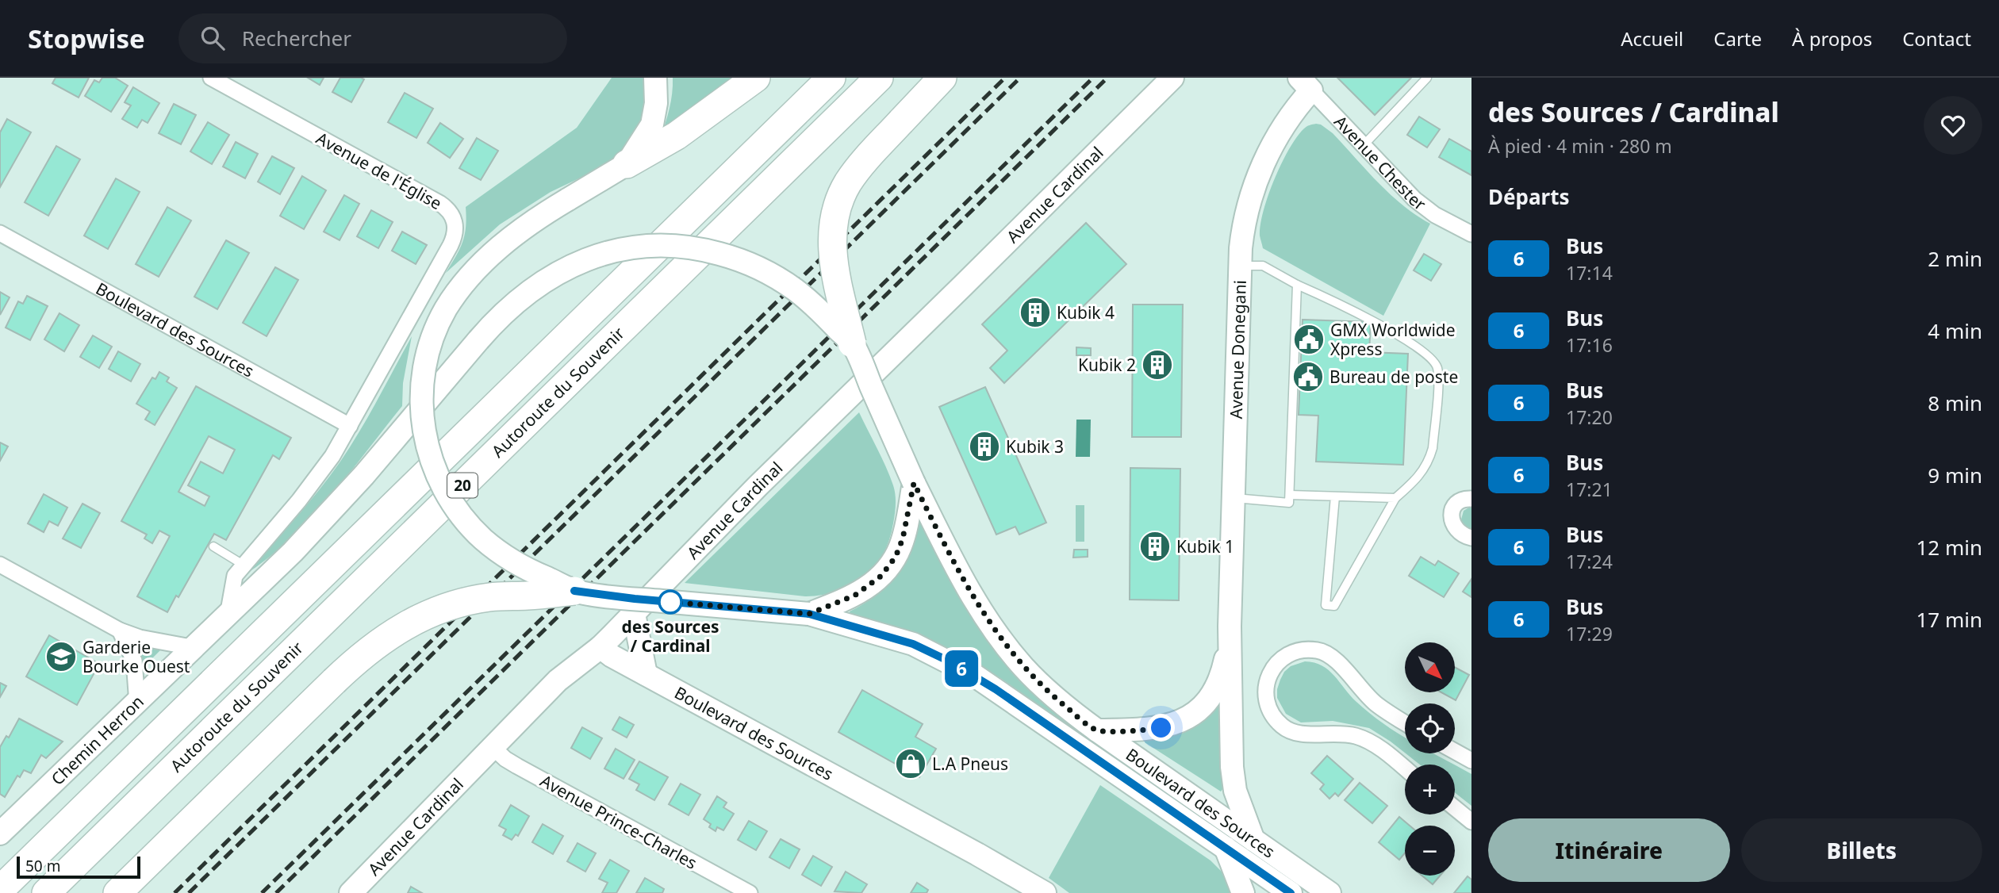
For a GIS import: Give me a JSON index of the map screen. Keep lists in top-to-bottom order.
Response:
{
  "streets": {
    "highway": ["Autoroute du Souvenir", "20"],
    "main road": [
      "Avenue Cardinal",
      "Boulevard des Sources",
      "Avenue Donegani",
      "Chemin Herron"
    ],
    "street": ["Avenue Chester", "Avenue de l'Église", "Avenue Prince-Charles"]
  },
  "crossings": [
    ["Avenue Chester", "Avenue Donegani"],
    ["Avenue de l'Église", "Boulevard des Sources"],
    ["Avenue Cardinal", "Boulevard des Sources"],
    ["Avenue Cardinal", "Avenue Prince-Charles"],
    ["Boulevard des Sources", "Chemin Herron"]
  ],
  "places": {
    "building": [
      "Kubik 4",
      "Kubik 2",
      "Kubik 3",
      "Kubik 1"
    ],
    "public building": ["GMX Worldwide Xpress", "Bureau de poste"],
    "other": ["des Sources / Cardinal"],
    "school or university": ["Garderie Bourke Ouest"],
    "shop": ["L.A Pneus"]
  },
  "lines": ["bus line 6"],
  "scale_bar": "50 m",
  "north": "bottom right",
  "page": {
    "header": "Stopwise",
    "search": "Rechercher",
    "nav": [
      "Accueil",
      "Carte",
      "À propos",
      "Contact"
    ],
    "on_map": "6",
    "heading": [
      ["des Sources / Cardinal", "À pied · 4 min · 280 m"],
      "Départs"
    ],
    "list": [
      {
        "mark": "6",
        "name": "Bus",
        "note": "17:14",
        "value": "2 min"
      },
      {
        "mark": "6",
        "name": "Bus",
        "note": "17:16",
        "value": "4 min"
      },
      {
        "mark": "6",
        "name": "Bus",
        "note": "17:20",
        "value": "8 min"
      },
      {
        "mark": "6",
        "name": "Bus",
        "note": "17:21",
        "value": "9 min"
      },
      {
        "mark": "6",
        "name": "Bus",
        "note": "17:24",
        "value": "12 min"
      },
      {
        "mark": "6",
        "name": "Bus",
        "note": "17:29",
        "value": "17 min"
      }
    ],
    "map_buttons": ["+", "−"],
    "buttons": ["Itinéraire", "Billets"],
    "scale": "50 m"
  }
}
